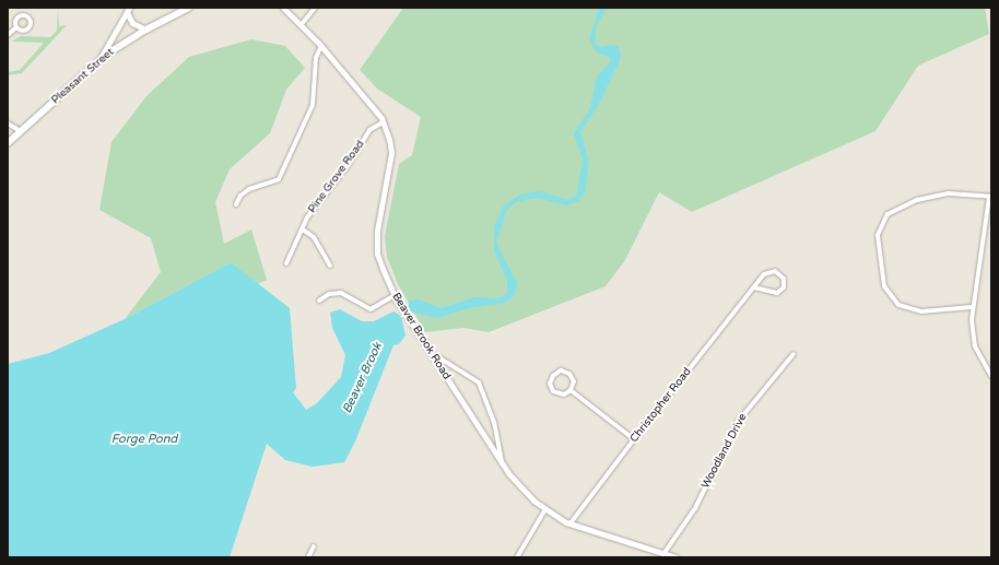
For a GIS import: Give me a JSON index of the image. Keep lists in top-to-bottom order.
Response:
{
  "streets": {
    "main road": ["Pleasant Street"],
    "street": [
      "Pine Grove Road",
      "Beaver Brook Road",
      "Christopher Road",
      "Woodland Drive"
    ]
  },
  "crossings": [
    ["Pine Grove Road", "Beaver Brook Road"],
    ["Beaver Brook Road", "Christopher Road"],
    ["Beaver Brook Road", "Woodland Drive"]
  ],
  "water": ["Beaver Brook", "Forge Pond"]
}
